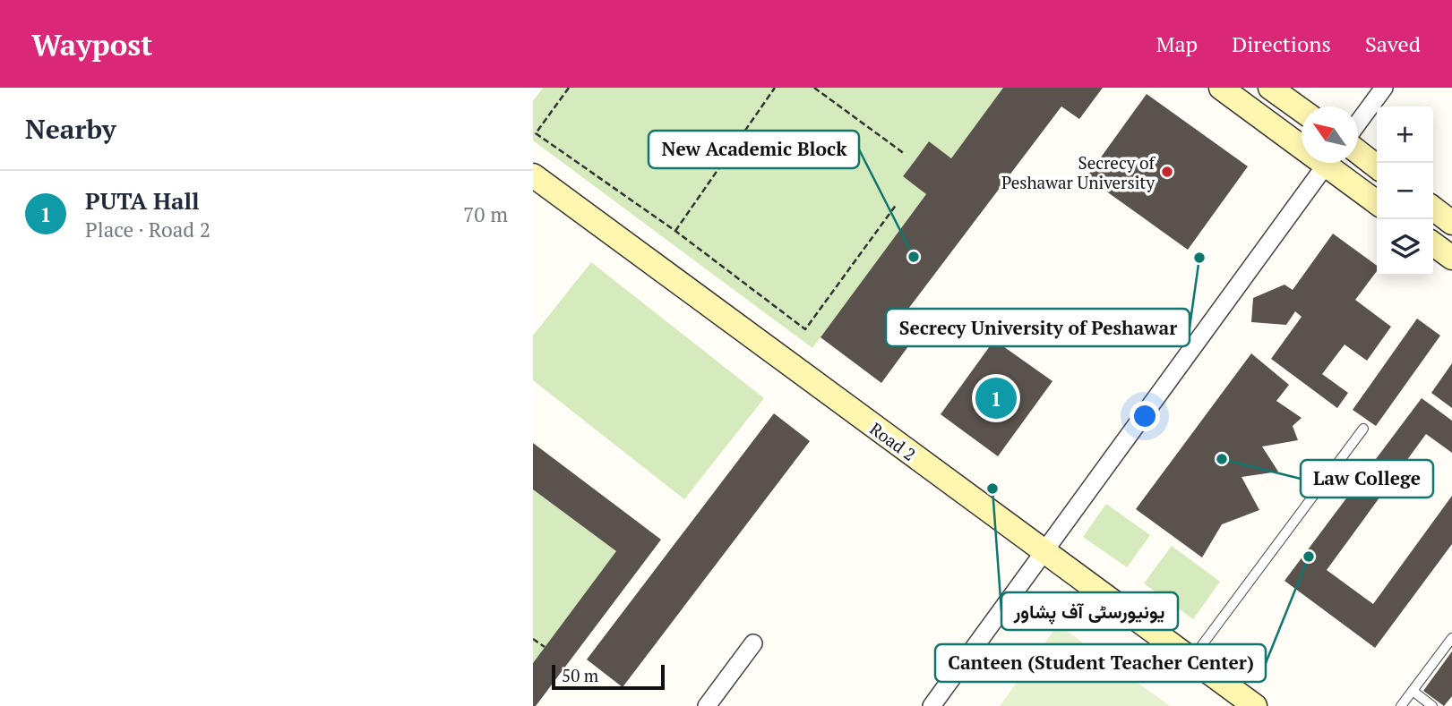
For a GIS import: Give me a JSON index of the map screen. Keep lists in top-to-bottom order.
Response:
{
  "streets": {
    "street": ["Road 2"]
  },
  "places": [
    "Secrecy of Peshawar University",
    "New Academic Block",
    "Secrecy University of Peshawar",
    "Law College",
    "یونیورسٹی آف پشاور",
    "Canteen (Student Teacher Center)"
  ],
  "scale_bar": "50 m",
  "north": "top left",
  "page": {
    "header": "Waypost",
    "nav": ["Map", "Directions", "Saved"],
    "heading": "Nearby",
    "map_buttons": ["+", "−"],
    "list": [
      {
        "mark": "1",
        "name": "PUTA Hall",
        "note": "Place · Road 2",
        "value": "70 m"
      }
    ],
    "pins": "1",
    "scale": "50 m"
  }
}
